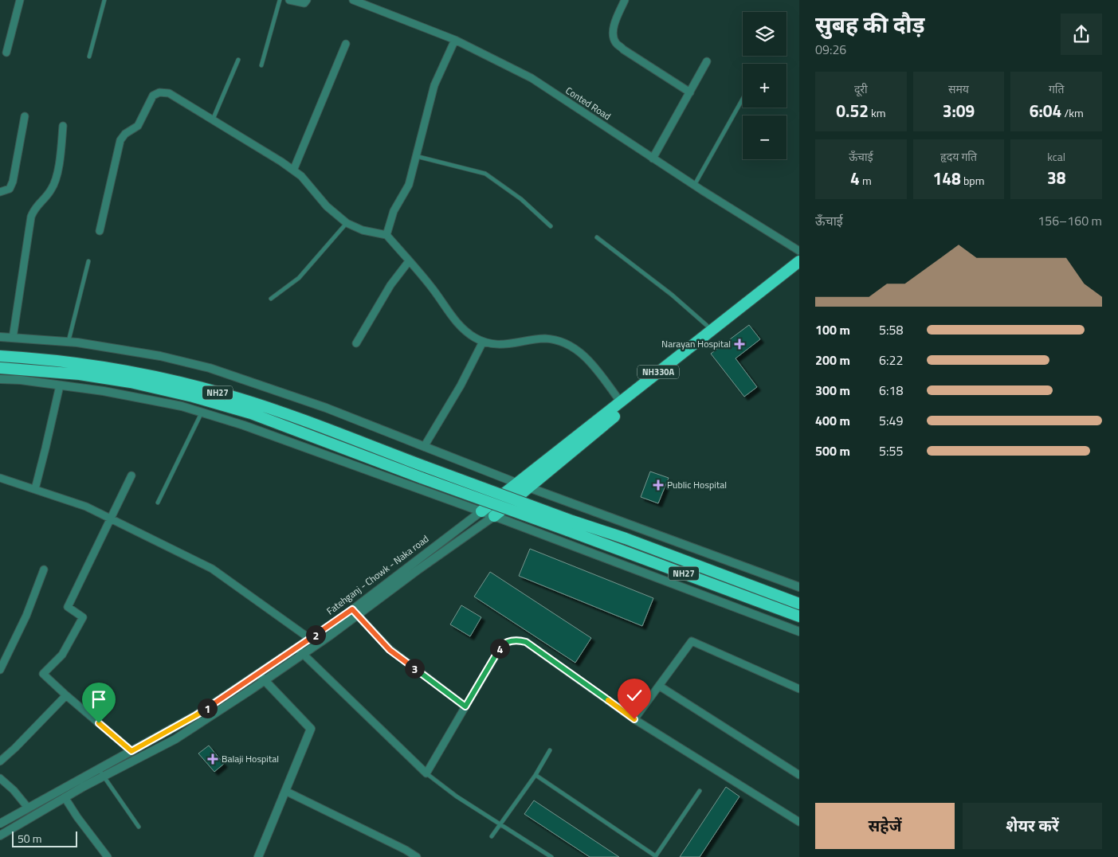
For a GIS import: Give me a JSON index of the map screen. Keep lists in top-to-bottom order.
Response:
{
  "streets": {
    "highway": ["NH330A", "NH27", "Fatehganj - Chowk - Naka road"],
    "street": ["Conted Road"]
  },
  "crossings": [
    ["NH330A", "Fatehganj - Chowk - Naka road"]
  ],
  "places": {
    "health": ["Narayan Hospital", "Public Hospital", "Balaji Hospital"]
  },
  "scale_bar": "50 m",
  "page": {
    "heading": ["सुबह की दौड़", "09:26"],
    "map_buttons": ["+", "−"],
    "stats": [
      ["दूरी", "0.52 km"],
      ["समय", "3:09"],
      ["गति", "6:04 /km"],
      ["ऊँचाई", "4 m"],
      ["हृदय गति", "148 bpm"],
      ["kcal", "38"]
    ],
    "chart": ["ऊँचाई", "156–160 m"],
    "list": [
      {
        "name": "100 m",
        "note": "5:58"
      },
      {
        "name": "200 m",
        "note": "6:22"
      },
      {
        "name": "300 m",
        "note": "6:18"
      },
      {
        "name": "400 m",
        "note": "5:49"
      },
      {
        "name": "500 m",
        "note": "5:55"
      }
    ],
    "pins": [
      "2",
      "4",
      "3",
      "1"
    ],
    "buttons": ["सहेजें", "शेयर करें"],
    "scale": "50 m"
  }
}
